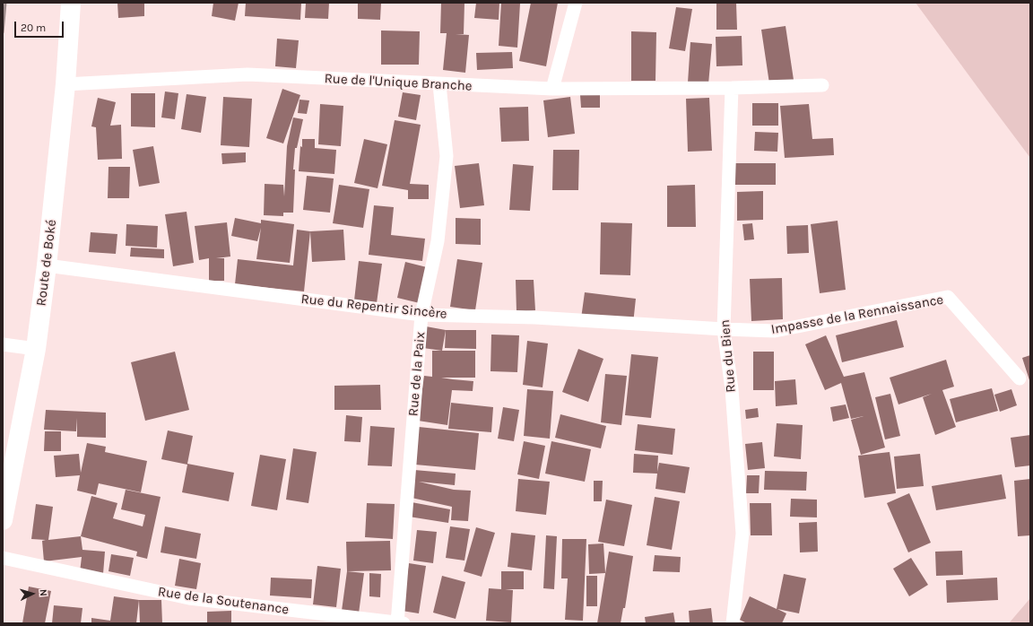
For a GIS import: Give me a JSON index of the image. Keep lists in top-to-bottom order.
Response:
{
  "streets": {
    "main road": ["Route de Boké"],
    "street": [
      "Rue de l'Unique Branche",
      "Rue du Repentir Sincère",
      "Impasse de la Rennaissance",
      "Rue du Bien",
      "Rue de la Paix",
      "Rue de la Soutenance"
    ]
  },
  "crossings": [
    ["Rue de l'Unique Branche", "Route de Boké"],
    ["Rue de l'Unique Branche", "Rue du Bien"],
    ["Rue de l'Unique Branche", "Rue de la Paix"],
    ["Route de Boké", "Rue du Repentir Sincère"],
    ["Rue du Repentir Sincère", "Impasse de la Rennaissance"],
    ["Rue du Repentir Sincère", "Rue du Bien"],
    ["Rue du Repentir Sincère", "Rue de la Paix"],
    ["Impasse de la Rennaissance", "Rue du Bien"],
    ["Rue de la Paix", "Rue de la Soutenance"]
  ],
  "scale_bar": "20 m",
  "north": "right"
}
